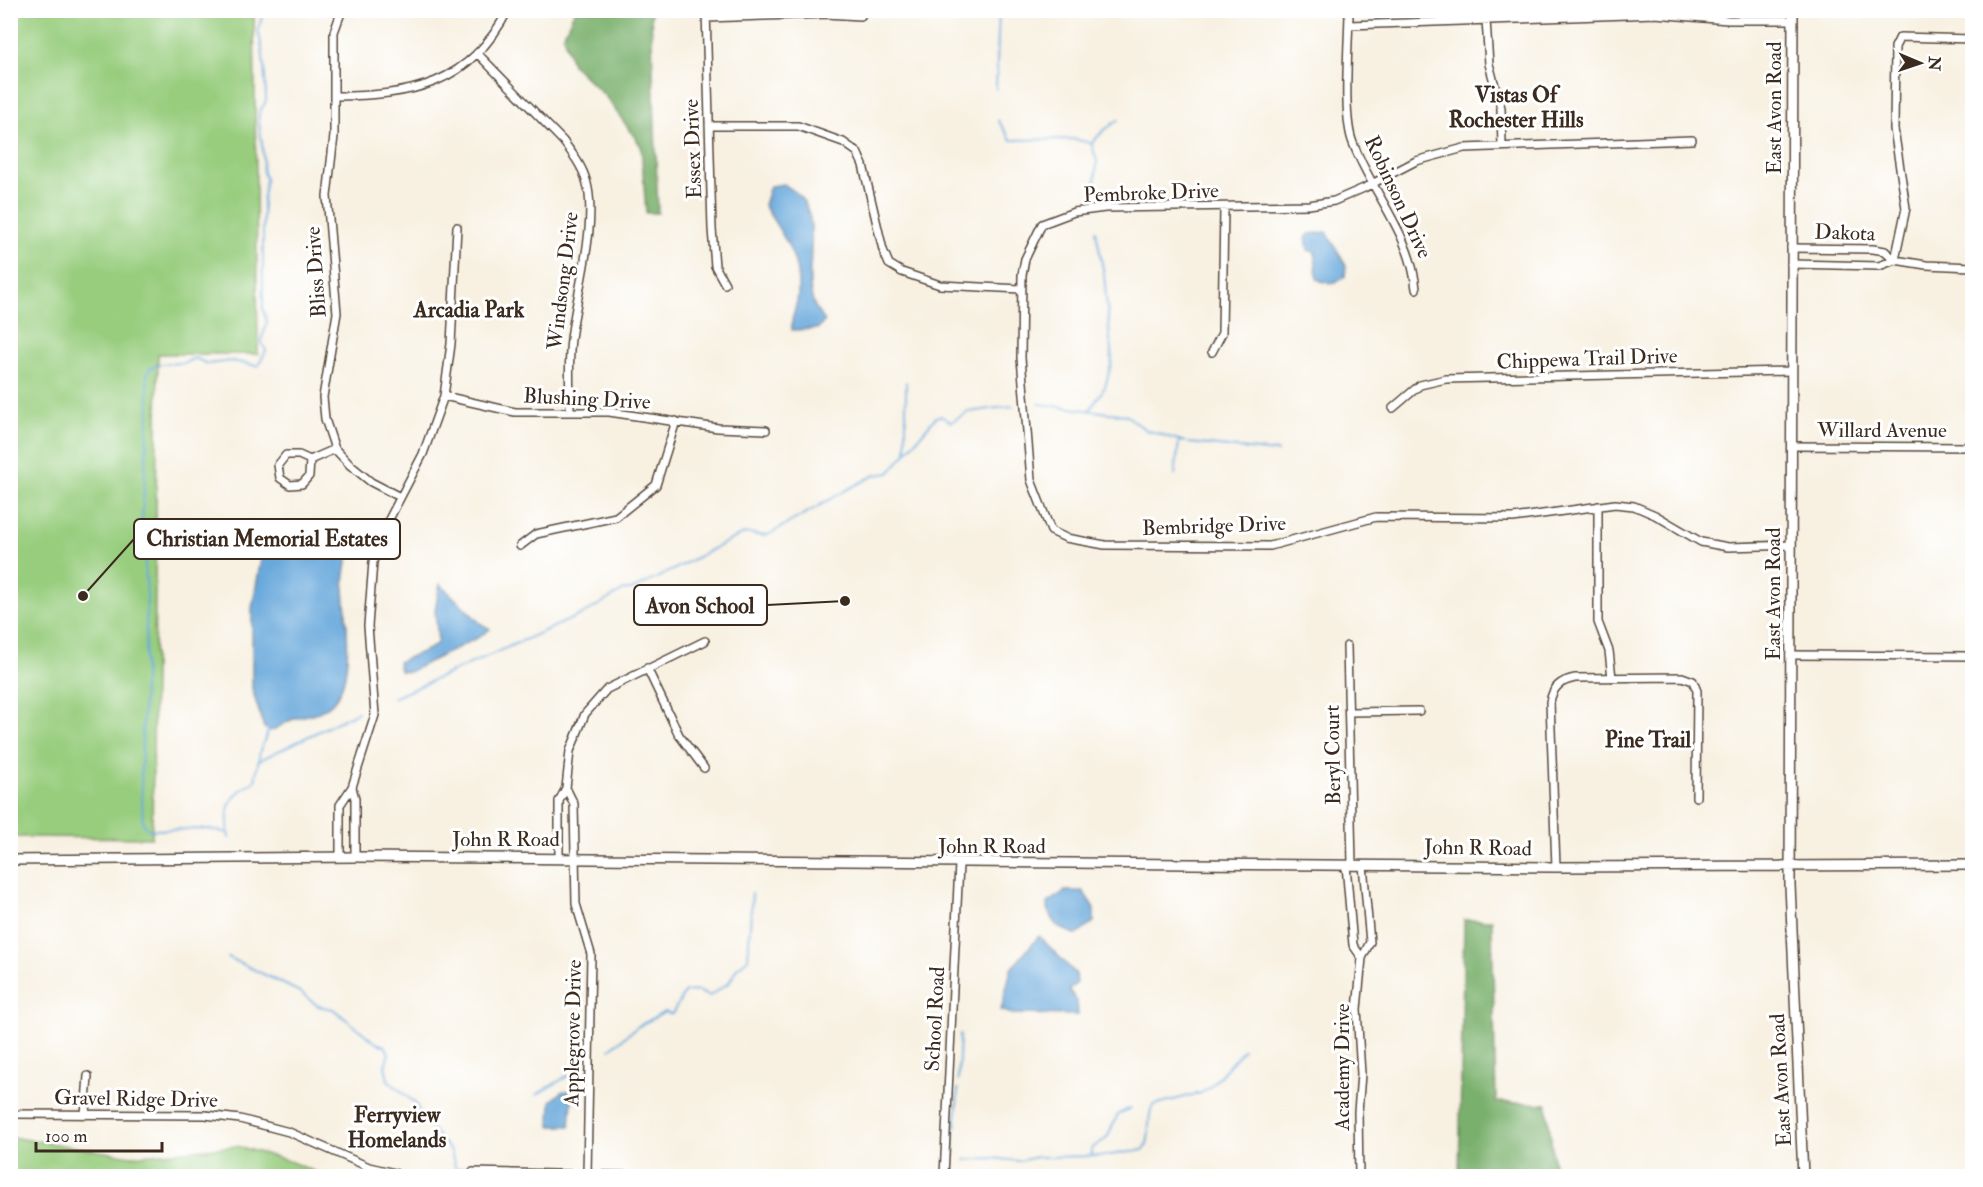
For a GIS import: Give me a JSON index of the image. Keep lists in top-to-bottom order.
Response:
{
  "streets": {
    "main road": ["East Avon Road", "John R Road"],
    "street": [
      "Essex Drive",
      "Pembroke Drive",
      "Robinson Drive",
      "Dakota",
      "Bliss Drive",
      "Windsong Drive",
      "Chippewa Trail Drive",
      "Blushing Drive",
      "Willard Avenue",
      "Bembridge Drive",
      "Beryl Court",
      "School Road",
      "Applegrove Drive",
      "Academy Drive",
      "Gravel Ridge Drive"
    ]
  },
  "crossings": [
    ["East Avon Road", "Dakota"],
    ["East Avon Road", "Chippewa Trail Drive"],
    ["East Avon Road", "Willard Avenue"],
    ["East Avon Road", "Bembridge Drive"],
    ["East Avon Road", "John R Road"],
    ["Pembroke Drive", "Robinson Drive"],
    ["Pembroke Drive", "Bembridge Drive"],
    ["Windsong Drive", "Blushing Drive"],
    ["Beryl Court", "John R Road"],
    ["Beryl Court", "Academy Drive"],
    ["John R Road", "School Road"],
    ["John R Road", "Applegrove Drive"],
    ["John R Road", "Academy Drive"]
  ],
  "districts": [
    "Vistas Of Rochester Hills",
    "Arcadia Park",
    "Pine Trail",
    "Ferryview Homelands"
  ],
  "places": ["Christian Memorial Estates", "Avon School"],
  "scale_bar": "100 m",
  "north": "right"
}
